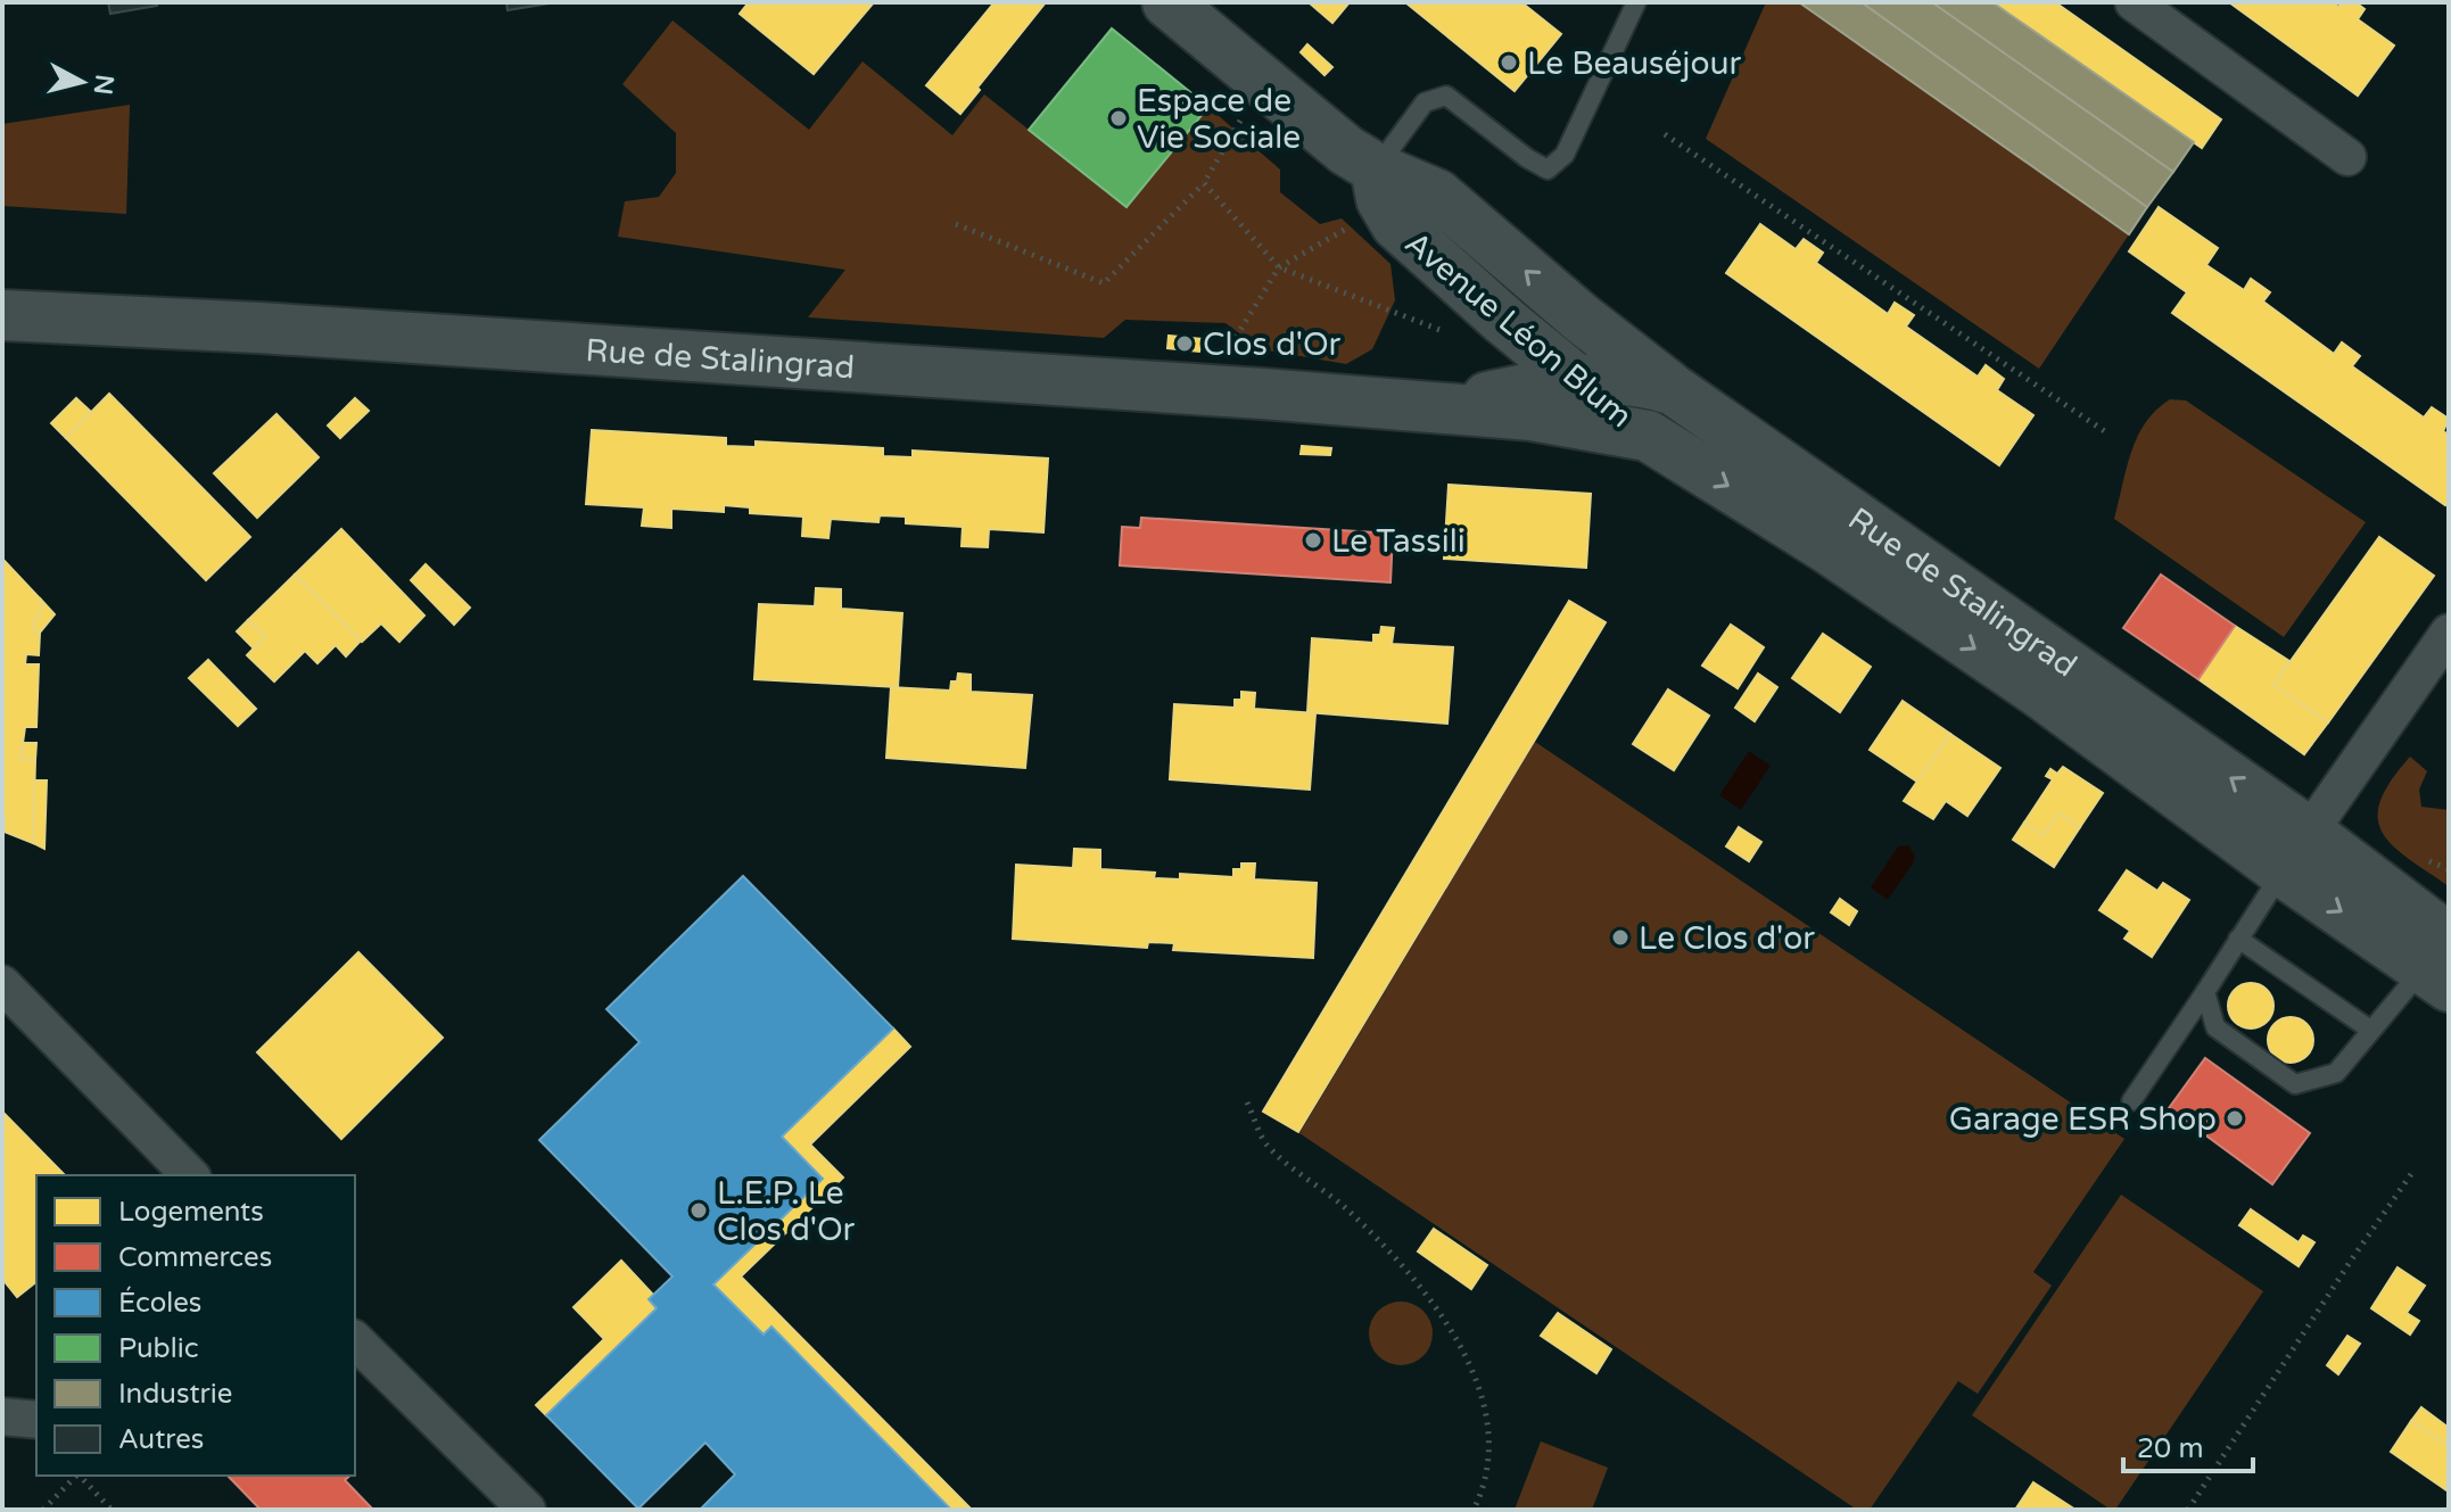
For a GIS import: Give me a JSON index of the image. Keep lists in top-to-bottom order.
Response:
{
  "streets": {
    "street": ["Avenue Léon Blum", "Rue de Stalingrad"]
  },
  "crossings": [
    ["Avenue Léon Blum", "Rue de Stalingrad"]
  ],
  "places": [
    "Le Beauséjour",
    "Espace de Vie Sociale",
    "Clos d'Or",
    "Le Tassili",
    "Le Clos d'or",
    "Garage ESR Shop",
    "L.E.P. Le Clos d'Or"
  ],
  "legend": [
    "Logements",
    "Commerces",
    "Écoles",
    "Public",
    "Industrie",
    "Autres"
  ],
  "scale_bar": "20 m",
  "north": "right"
}
